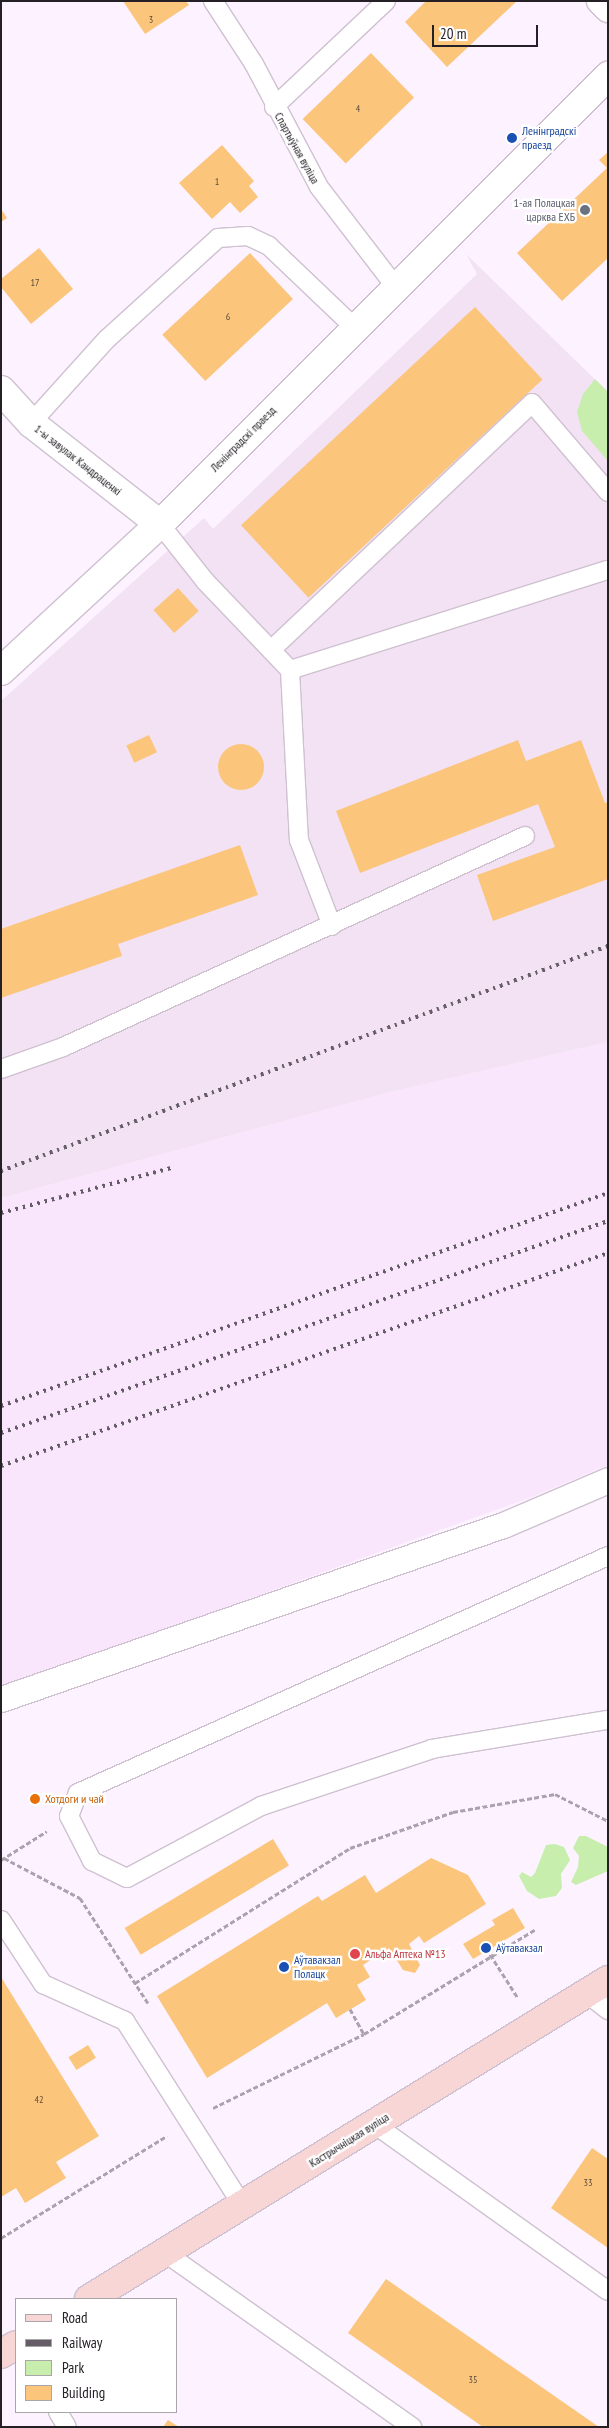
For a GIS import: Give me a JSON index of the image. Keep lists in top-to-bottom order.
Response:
{
  "streets": {
    "main road": ["Кастрычніцкая вуліца"],
    "street": ["Ленінградскі праезд", "1-ы завулак Кандраценкі"],
    "lane": ["Спартыўная вуліца"]
  },
  "crossings": [
    ["Спартыўная вуліца", "Ленінградскі праезд"],
    ["Ленінградскі праезд", "1-ы завулак Кандраценкі"]
  ],
  "places": [
    "Ленінградскі праезд",
    "1-ая Полацкая царква ЕХБ",
    "Хотдоги и чай",
    "Аўтавакзал",
    "Альфа Аптека №13",
    "Аўтавакзал Полацк"
  ],
  "house_numbers": [
    "3",
    "4",
    "1",
    "17",
    "6",
    "42",
    "33",
    "35"
  ],
  "legend": [
    "Road",
    "Railway",
    "Park",
    "Building"
  ],
  "scale_bar": "20 m"
}
